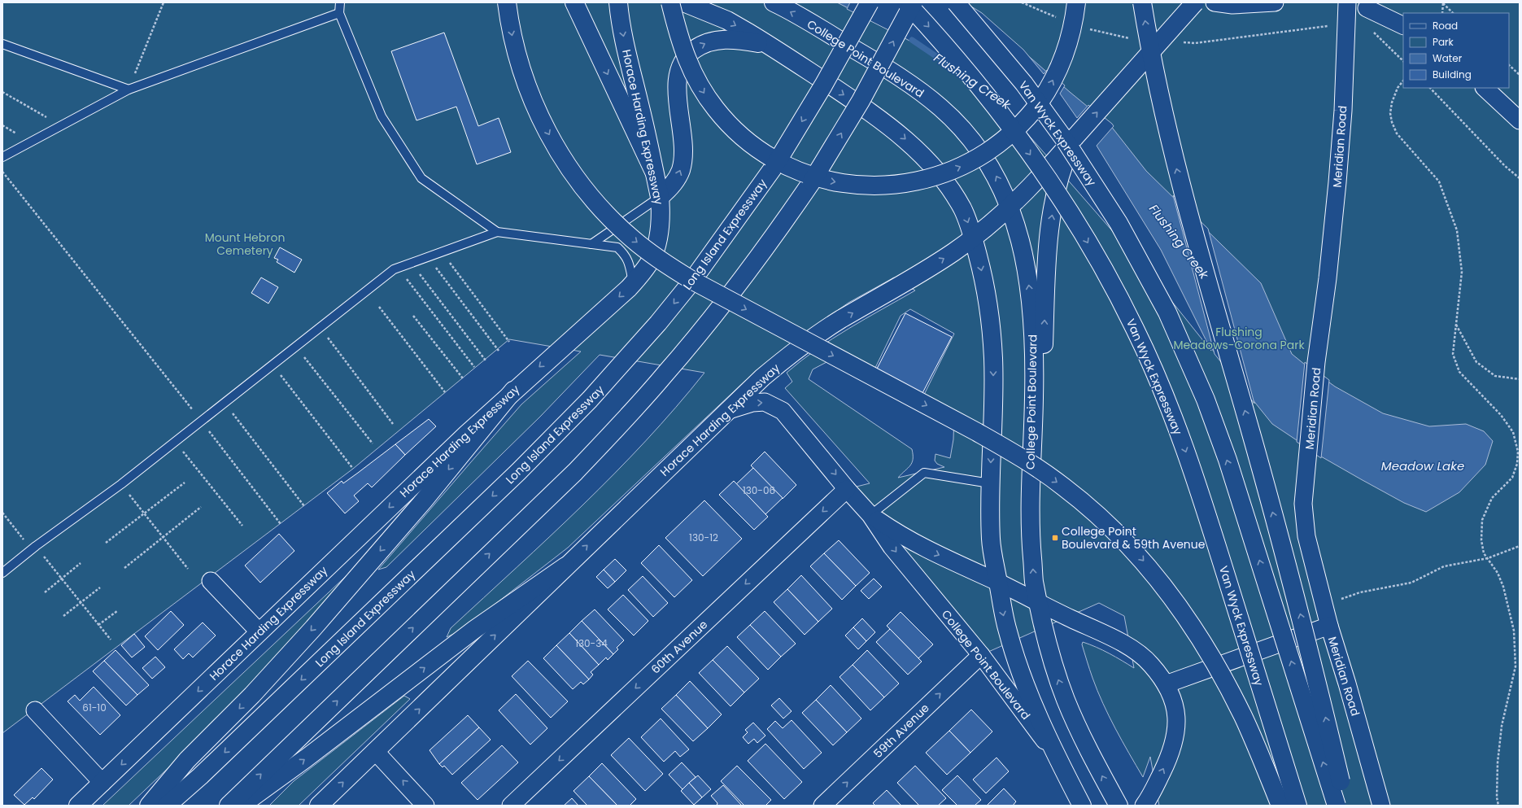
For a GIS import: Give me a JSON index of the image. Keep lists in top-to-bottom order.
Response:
{
  "streets": {
    "main road": [
      "College Point Boulevard",
      "Horace Harding Expressway",
      "Van Wyck Expressway",
      "Long Island Expressway"
    ],
    "street": ["Meridian Road", "60th Avenue", "59th Avenue"]
  },
  "crossings": [
    ["College Point Boulevard", "Horace Harding Expressway"],
    ["College Point Boulevard", "60th Avenue"],
    ["College Point Boulevard", "59th Avenue"]
  ],
  "one_way": ["60th Avenue", "59th Avenue"],
  "water": ["Flushing Creek", "Meadow Lake"],
  "parks": ["Mount Hebron Cemetery", "Flushing Meadows-Corona Park"],
  "places": {
    "transit": ["College Point Boulevard & 59th Avenue"]
  },
  "house_numbers": [
    "130-06",
    "130-12",
    "130-34",
    "61-10"
  ],
  "legend": [
    "Road",
    "Park",
    "Water",
    "Building"
  ]
}
